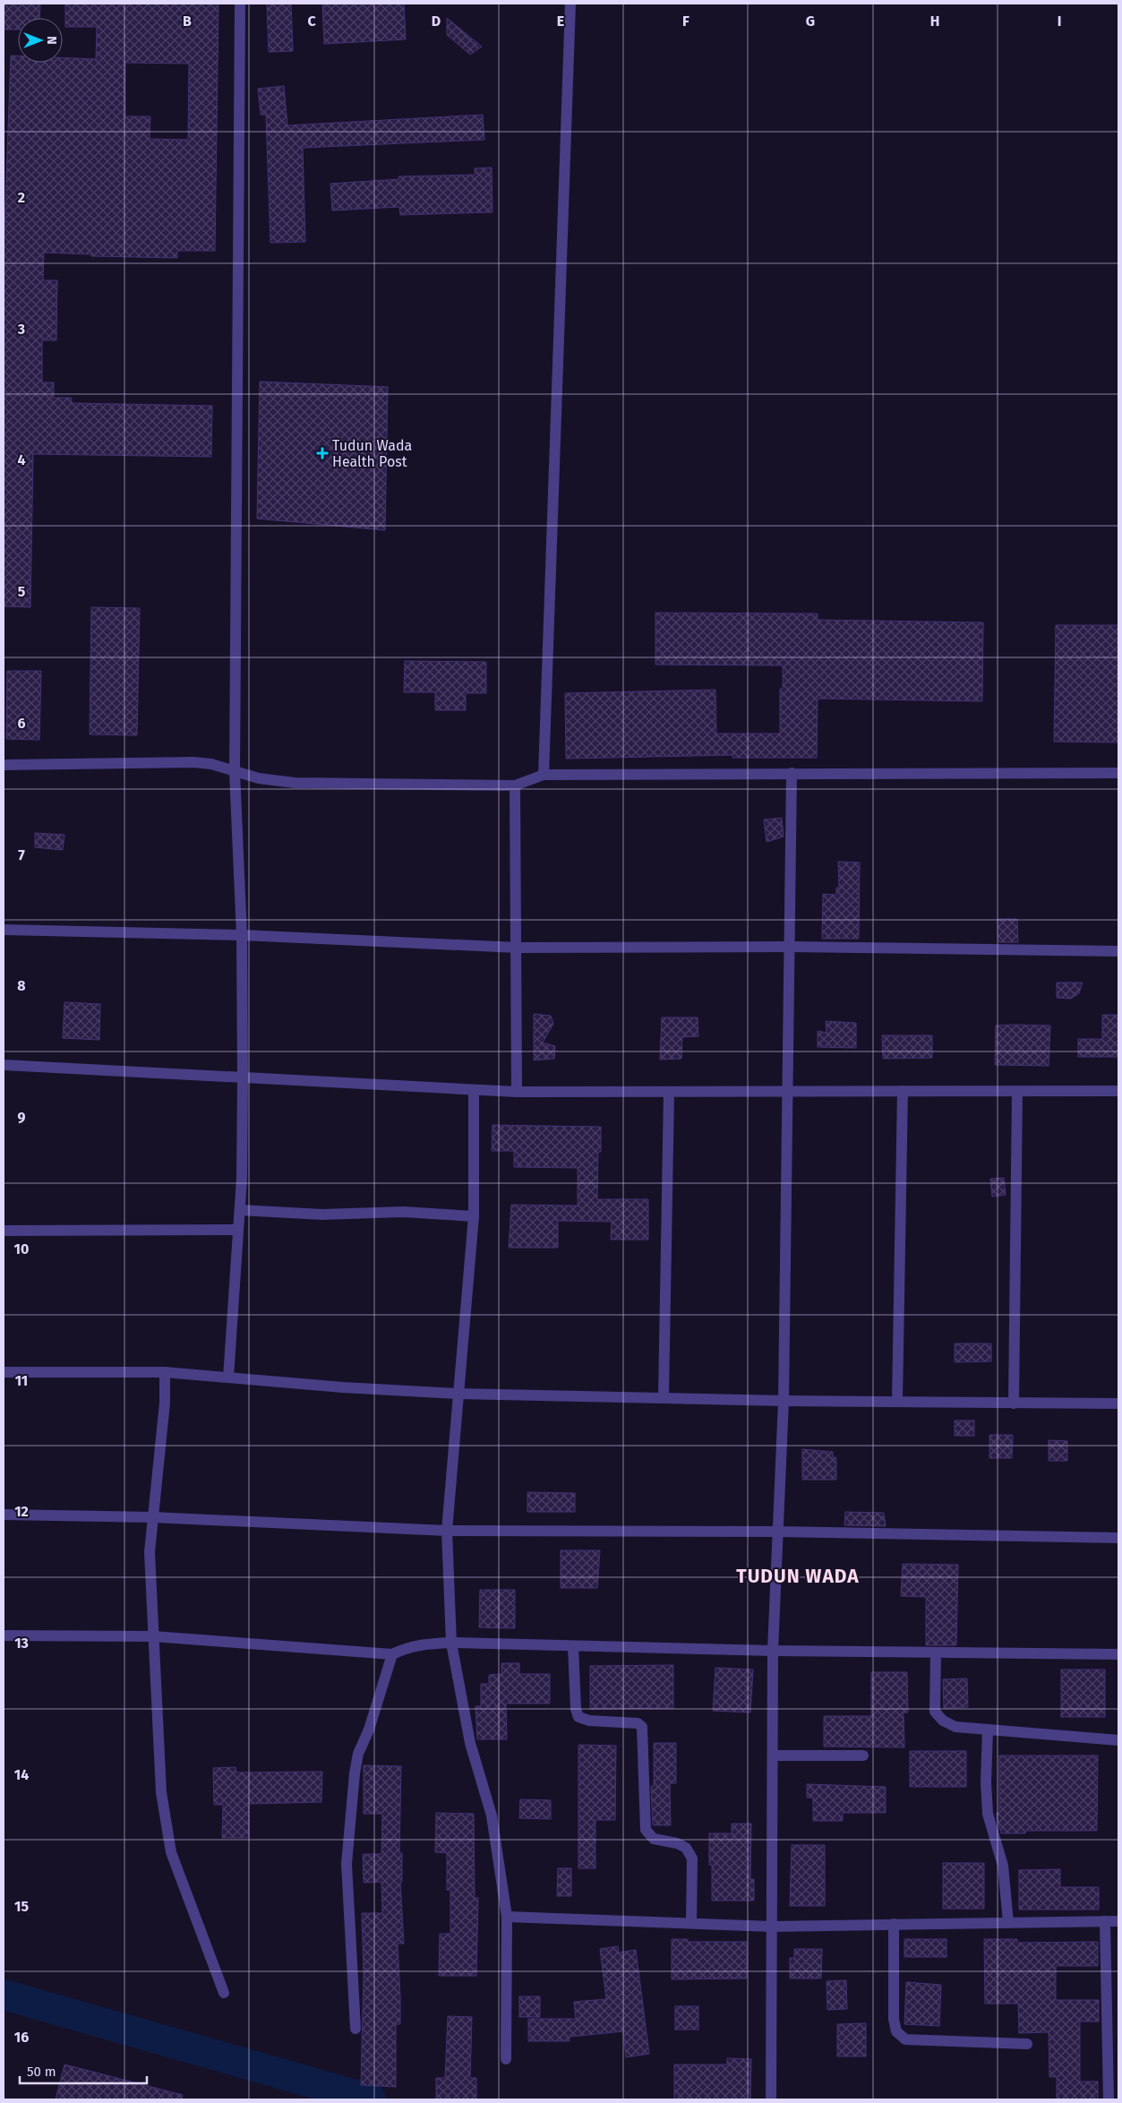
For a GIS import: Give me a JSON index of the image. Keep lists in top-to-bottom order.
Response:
{
  "districts": ["TUDUN WADA"],
  "places": {
    "health": ["Tudun Wada Health Post"]
  },
  "scale_bar": "50 m",
  "north": "right",
  "grid": {
    "columns": [
      "B",
      "C",
      "D",
      "E",
      "F",
      "G",
      "H",
      "I"
    ],
    "rows": [
      "2",
      "3",
      "4",
      "5",
      "6",
      "7",
      "8",
      "9",
      "10",
      "11",
      "12",
      "13",
      "14",
      "15",
      "16"
    ]
  }
}
